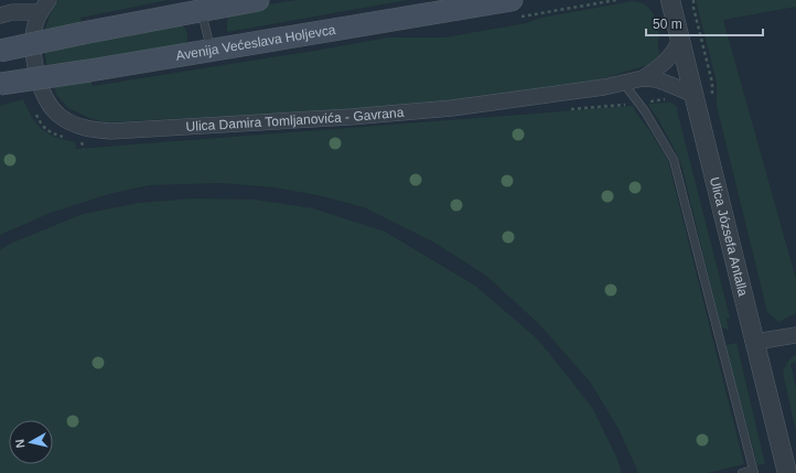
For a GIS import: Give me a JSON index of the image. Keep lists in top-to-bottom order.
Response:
{
  "streets": {
    "main road": ["Avenija Većeslava Holjevca"],
    "street": ["Ulica Damira Tomljanovića - Gavrana", "Ulica Józsefa Antalla"]
  },
  "crossings": [
    ["Ulica Damira Tomljanovića - Gavrana", "Ulica Józsefa Antalla"]
  ],
  "scale_bar": "50 m",
  "north": "left"
}
